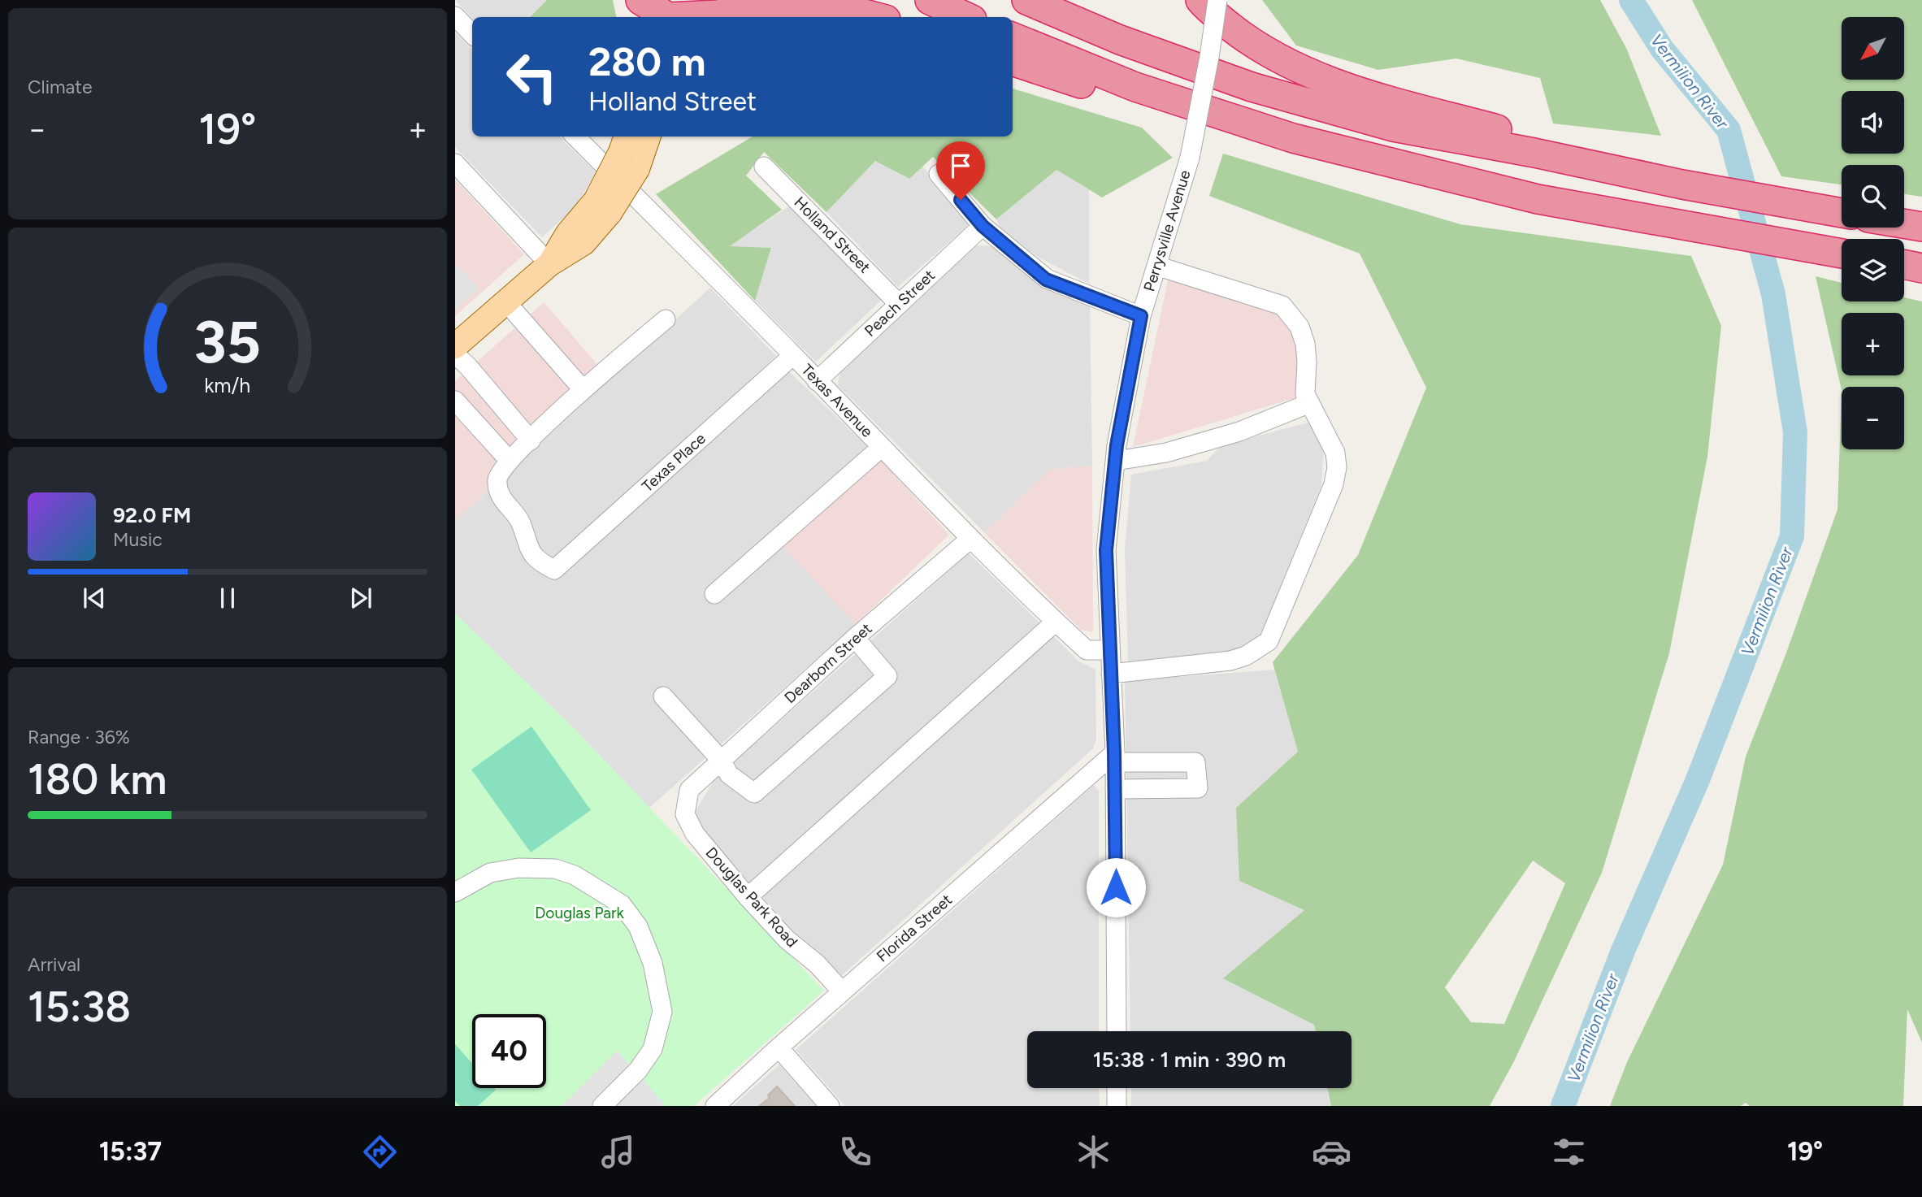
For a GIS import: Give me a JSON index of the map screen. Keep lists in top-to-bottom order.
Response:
{
  "streets": {
    "street": [
      "Perrysville Avenue",
      "Holland Street",
      "Peach Street",
      "Texas Avenue",
      "Texas Place",
      "Dearborn Street",
      "Douglas Park Road",
      "Florida Street"
    ]
  },
  "crossings": [
    ["Perrysville Avenue", "Texas Avenue"],
    ["Perrysville Avenue", "Florida Street"],
    ["Holland Street", "Peach Street"],
    ["Peach Street", "Texas Avenue"],
    ["Texas Avenue", "Texas Place"],
    ["Texas Avenue", "Dearborn Street"],
    ["Dearborn Street", "Douglas Park Road"],
    ["Douglas Park Road", "Florida Street"]
  ],
  "water": ["Vermilion River"],
  "parks": ["Douglas Park"],
  "north": "bottom left",
  "page": {
    "tile": [
      "Climate",
      ["Range · 36%", "180 km"],
      ["Arrival", "15:38"]
    ],
    "map_buttons": ["+", "−"],
    "turn": ["280 m", "Holland Street"],
    "heat": ["−", "19°", "+"],
    "song": ["92.0 FM", "Music"],
    "limit": "40",
    "trip": "15:38 · 1 min · 390 m",
    "tabs": ["15:37", "19°"],
    "gauge": ["35", "km/h"]
  }
}
